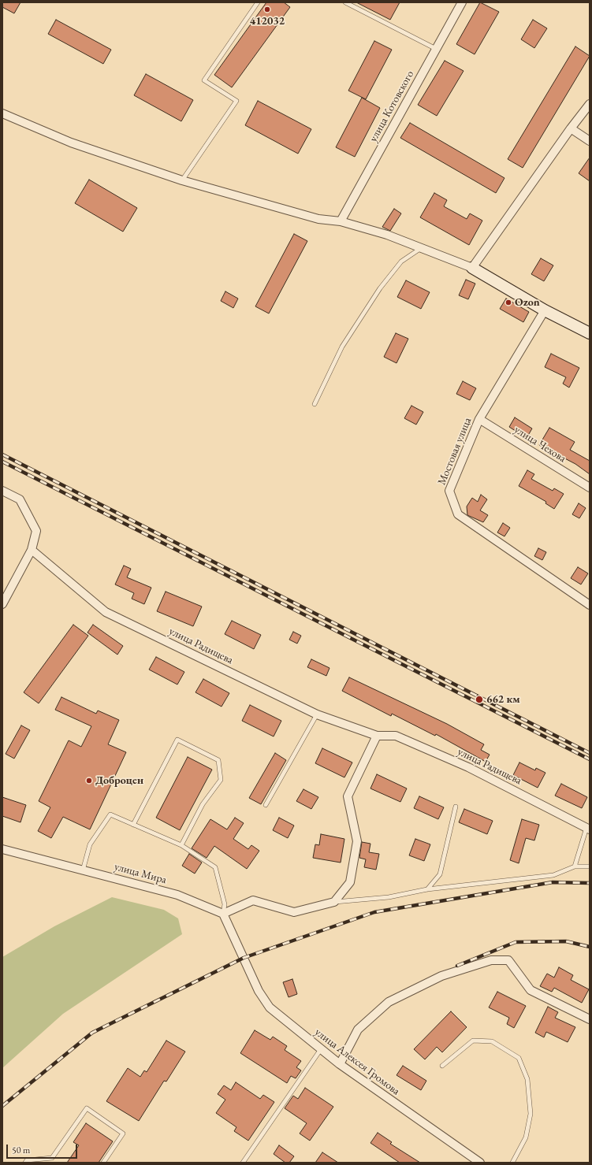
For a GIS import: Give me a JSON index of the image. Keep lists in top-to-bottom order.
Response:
{
  "streets": {
    "street": [
      "улица Котовского",
      "улица Чехова",
      "Мостовая улица",
      "улица Радищева",
      "улица Мира",
      "улица Алексея Громова"
    ]
  },
  "crossings": [
    ["улица Чехова", "Мостовая улица"],
    ["улица Мира", "улица Алексея Громова"]
  ],
  "places": [
    "412032",
    "Ozon",
    "662 км",
    "Доброцен"
  ],
  "scale_bar": "50 m"
}
